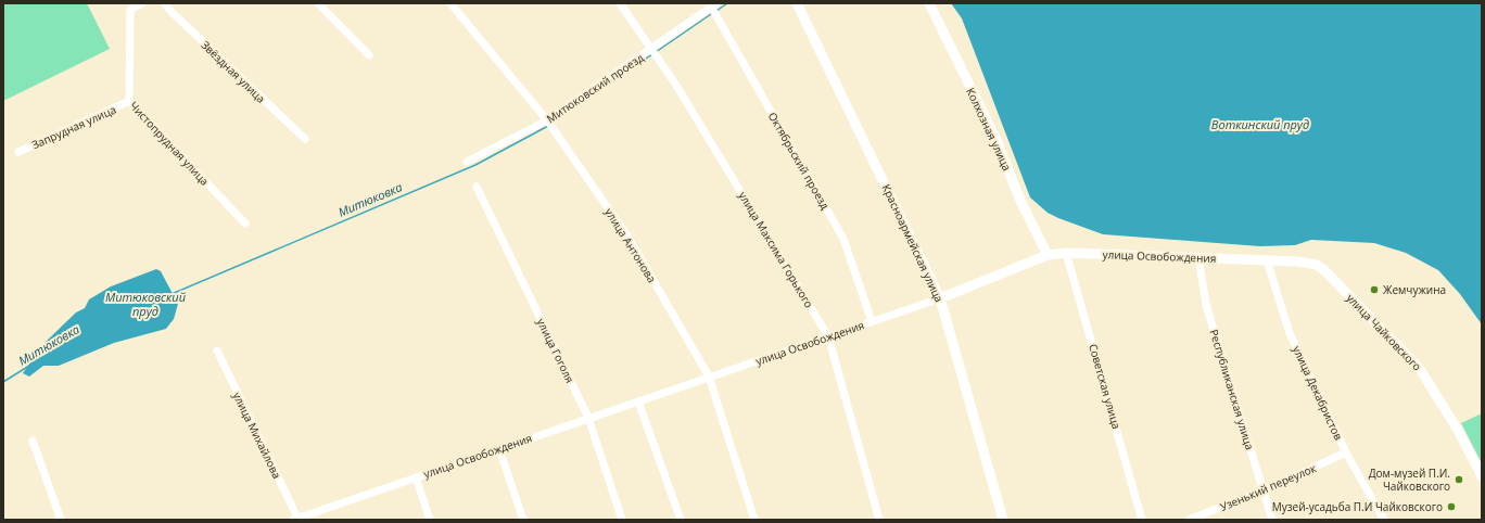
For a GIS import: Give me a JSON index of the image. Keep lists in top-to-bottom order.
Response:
{
  "streets": {
    "street": [
      "Звёздная улица",
      "Митюковский проезд",
      "Запрудная улица",
      "Колхозная улица",
      "Чистопрудная улица",
      "Октябрьский проезд",
      "Красноармейская улица",
      "улица Антонова",
      "улица Максима Горького",
      "улица Освобождения",
      "улица Чайковского",
      "улица Гоголя",
      "Советская улица",
      "Республиканская улица",
      "улица Декабристов",
      "улица Михайлова",
      "Узенький переулок"
    ]
  },
  "crossings": [
    ["Митюковский проезд", "Октябрьский проезд"],
    ["Митюковский проезд", "улица Антонова"],
    ["Митюковский проезд", "улица Максима Горького"],
    ["Запрудная улица", "Чистопрудная улица"],
    ["Колхозная улица", "улица Освобождения"],
    ["Октябрьский проезд", "улица Освобождения"],
    ["Красноармейская улица", "улица Освобождения"],
    ["улица Антонова", "улица Освобождения"],
    ["улица Максима Горького", "улица Освобождения"],
    ["улица Освобождения", "улица Чайковского"],
    ["улица Освобождения", "улица Гоголя"],
    ["улица Освобождения", "Советская улица"],
    ["улица Освобождения", "Республиканская улица"],
    ["улица Освобождения", "улица Декабристов"],
    ["улица Освобождения", "улица Михайлова"],
    ["Республиканская улица", "Узенький переулок"],
    ["улица Декабристов", "Узенький переулок"]
  ],
  "water": ["Воткинский пруд", "Митюковка", "Митюковский пруд"],
  "places": ["Жемчужина", "Дом-музей П.И. Чайковского", "Музей-усадьба П.И Чайковского"]
}
